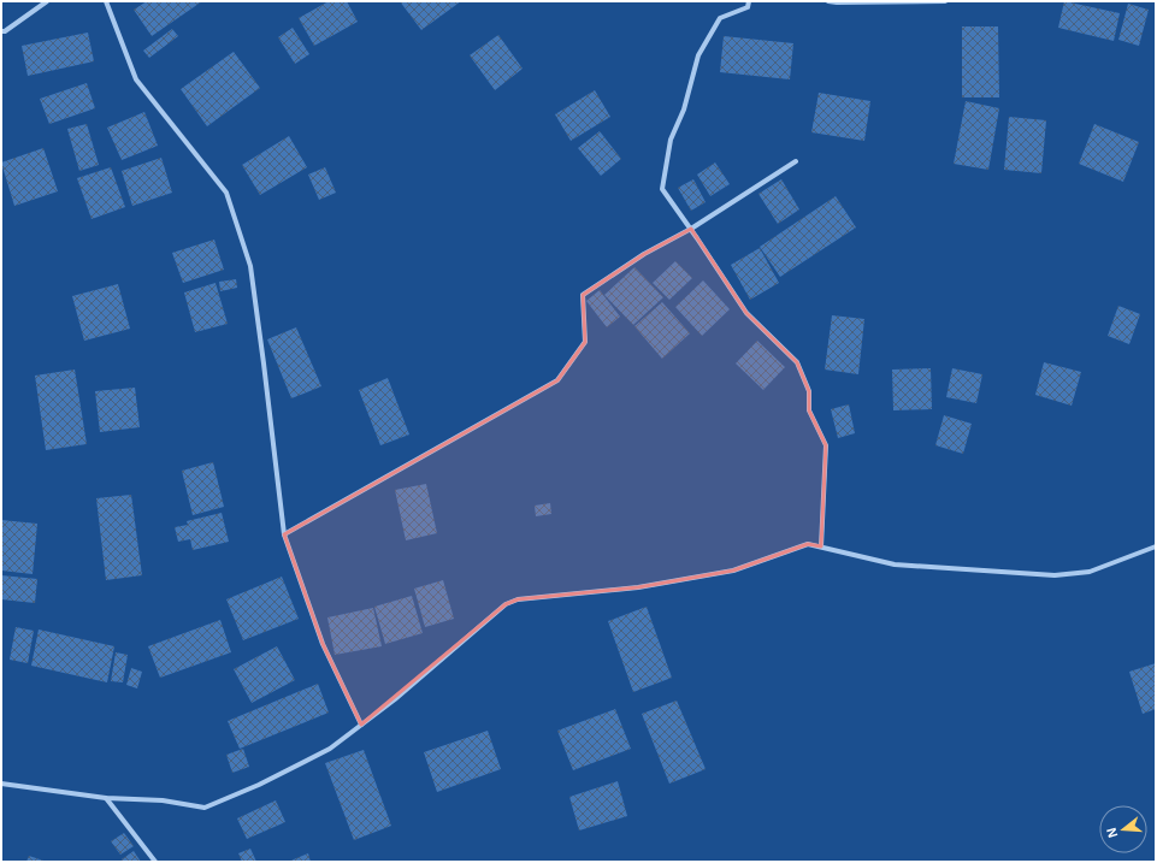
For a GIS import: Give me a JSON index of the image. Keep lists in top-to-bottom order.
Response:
{
  "north": "left"
}
